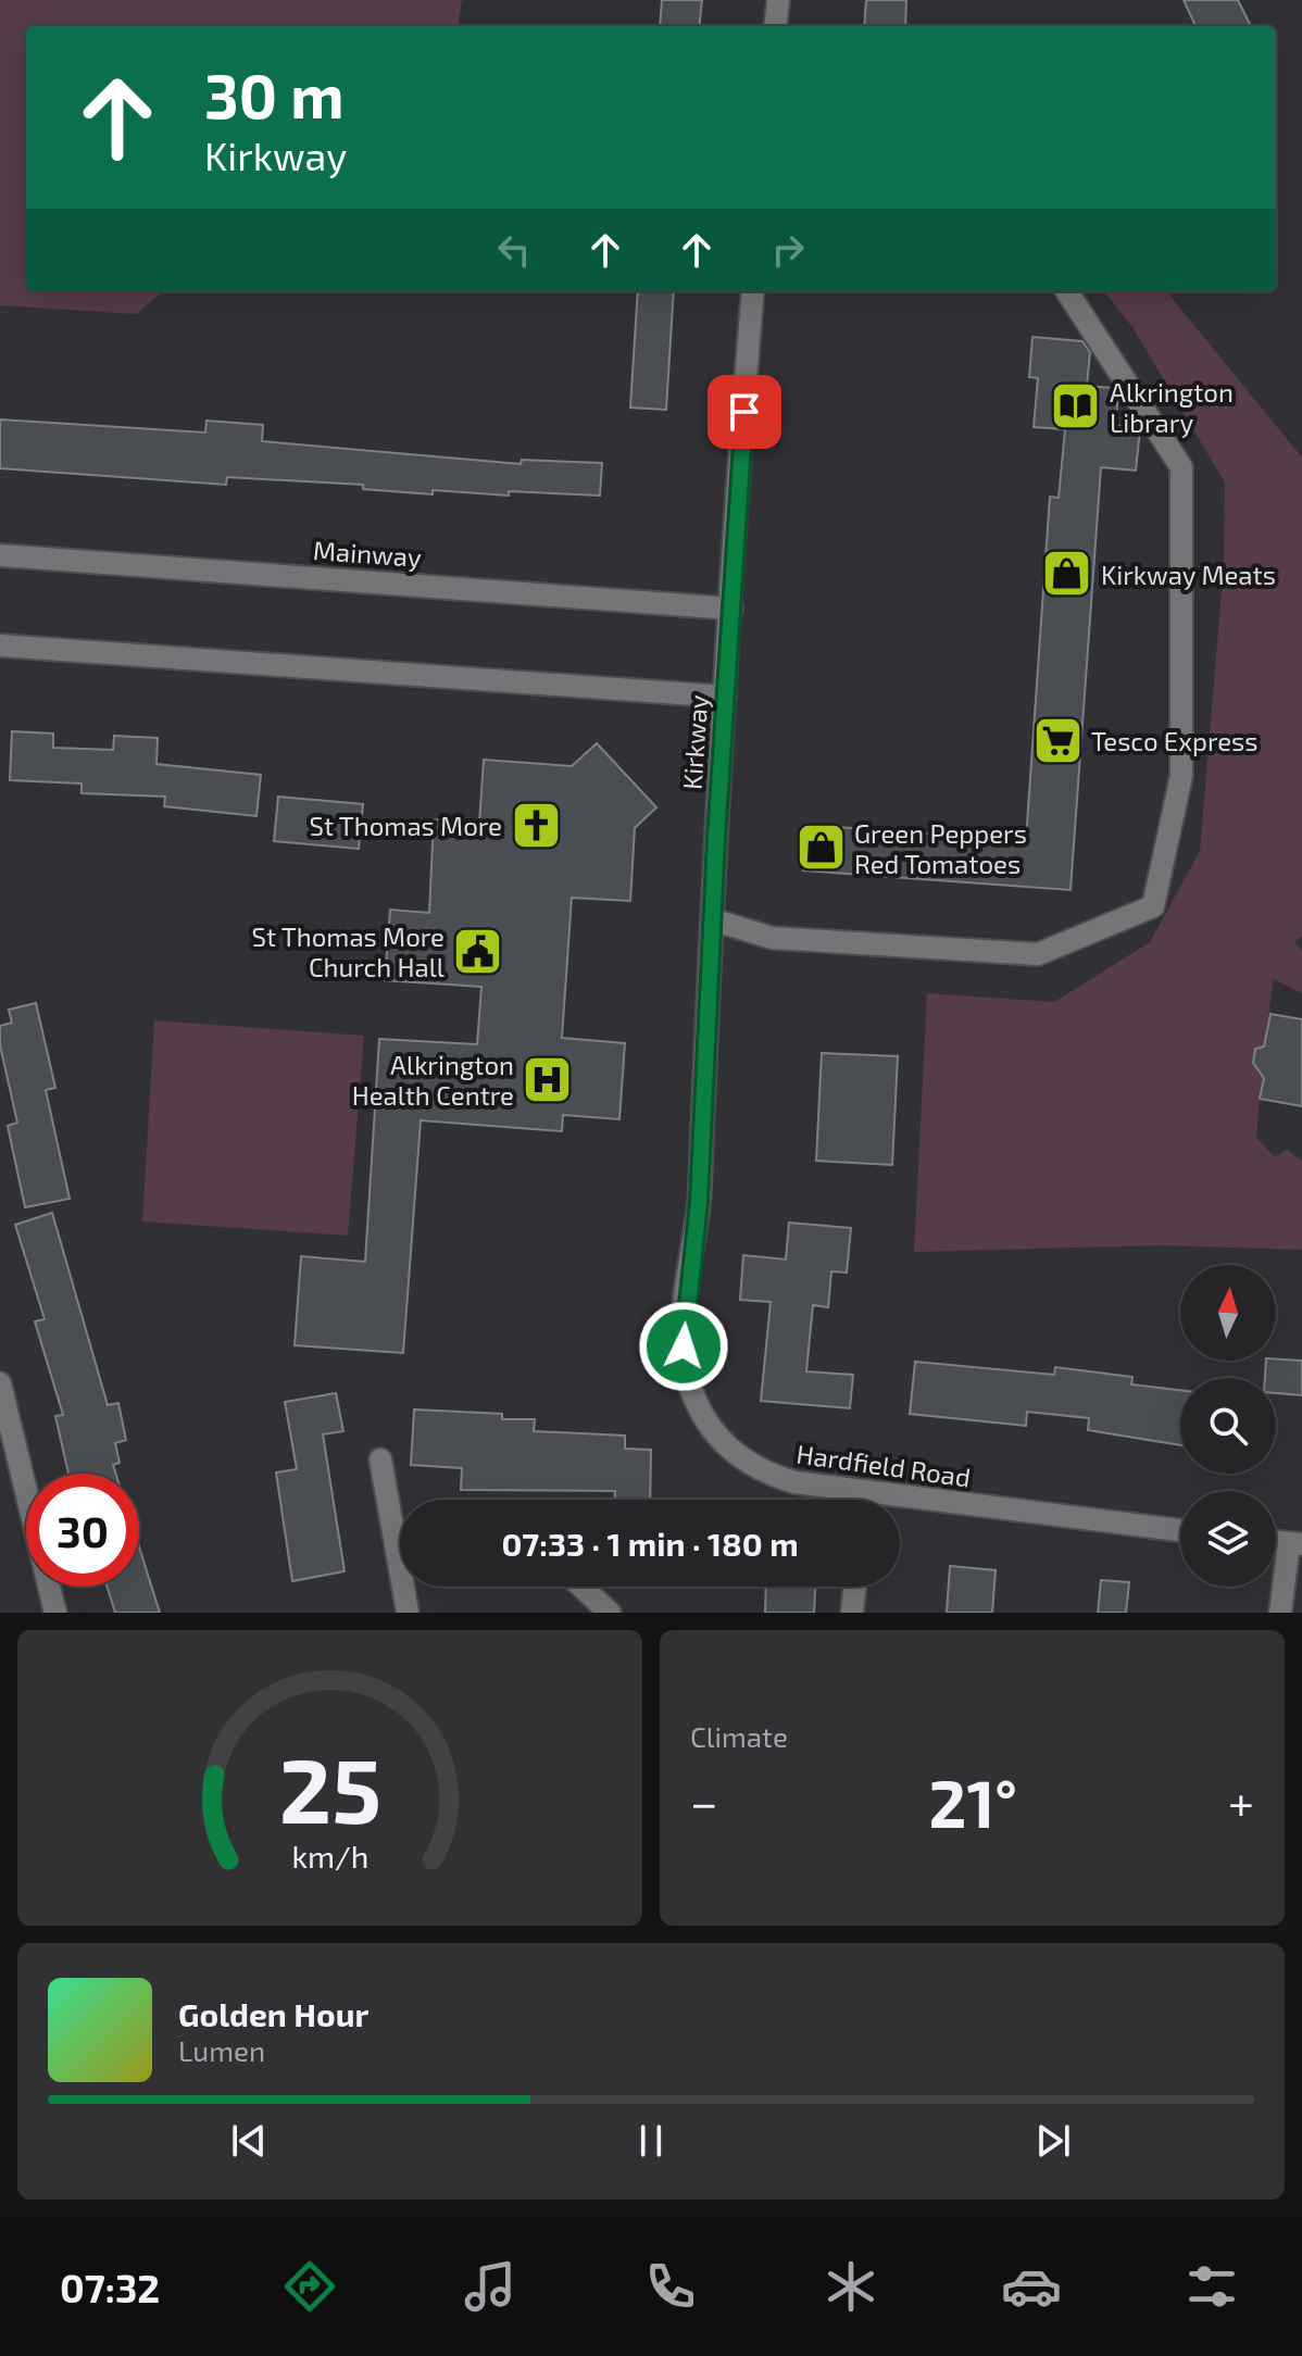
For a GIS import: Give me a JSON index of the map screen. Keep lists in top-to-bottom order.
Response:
{
  "streets": {
    "street": ["Mainway", "Kirkway", "Hardfield Road"]
  },
  "crossings": [
    ["Mainway", "Kirkway"],
    ["Kirkway", "Hardfield Road"]
  ],
  "places": {
    "library": ["Alkrington Library"],
    "shop": ["Kirkway Meats", "Green Peppers Red Tomatoes"],
    "supermarket": ["Tesco Express"],
    "church": ["St Thomas More"],
    "public building": ["St Thomas More Church Hall"],
    "hospital": ["Alkrington Health Centre"]
  },
  "north": "top",
  "page": {
    "turn": ["30 m", "Kirkway"],
    "limit": "30",
    "trip": "07:33 · 1 min · 180 m",
    "tile": "Climate",
    "heat": ["−", "21°", "+"],
    "song": ["Golden Hour", "Lumen"],
    "tabs": "07:32",
    "gauge": ["25", "km/h"]
  }
}
